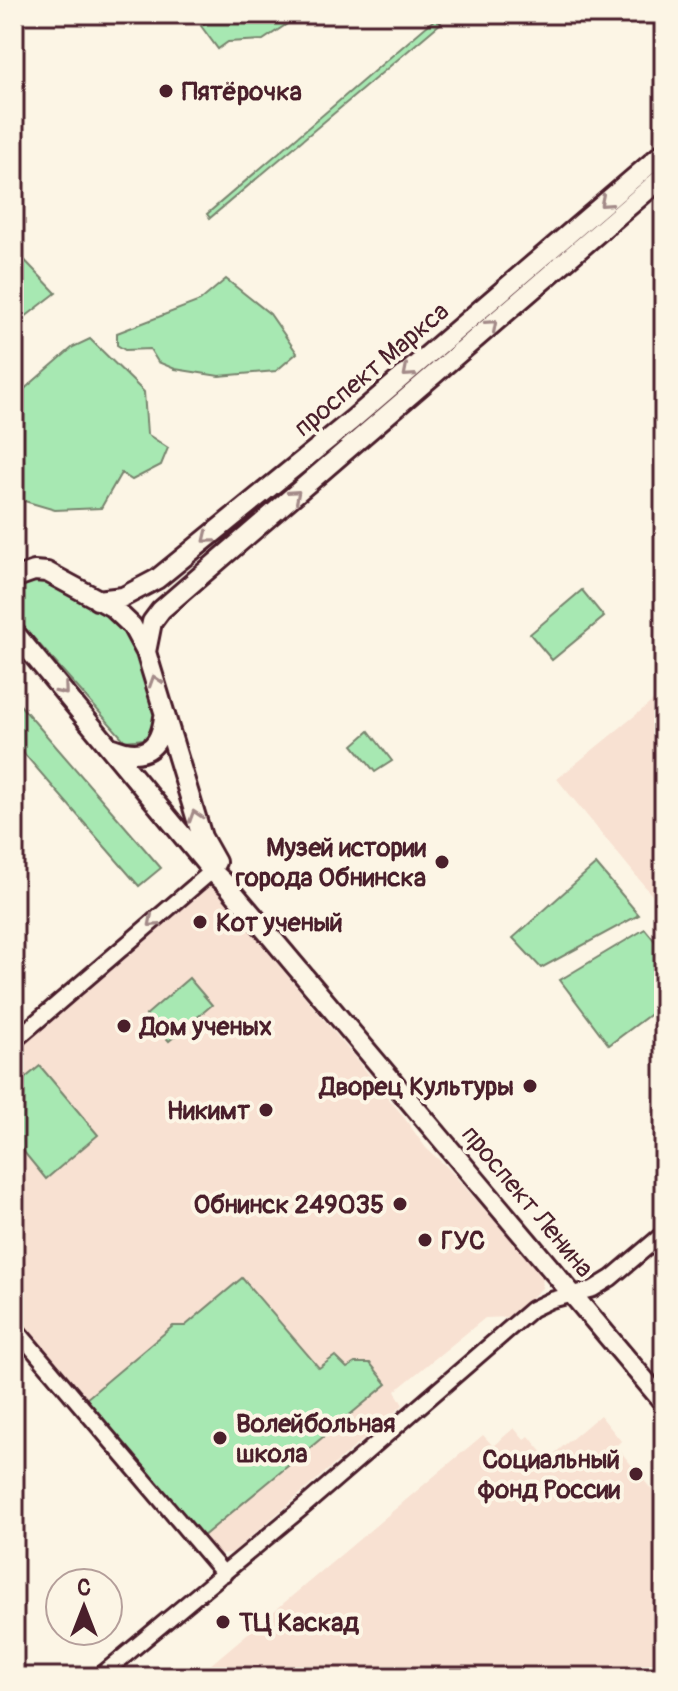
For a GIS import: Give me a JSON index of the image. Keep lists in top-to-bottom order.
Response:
{
  "streets": {
    "main road": ["проспект Маркса", "проспект Ленина"]
  },
  "crossings": [
    ["проспект Маркса", "проспект Ленина"]
  ],
  "places": [
    "Пятёрочка",
    "Музей истории города Обнинска",
    "Кот ученый",
    "Дом ученых",
    "Дворец Культуры",
    "Никимт",
    "Обнинск 249035",
    "ГУС",
    "Волейбольная школа",
    "Социальный фонд России",
    "ТЦ Каскад"
  ],
  "north": "top"
}
